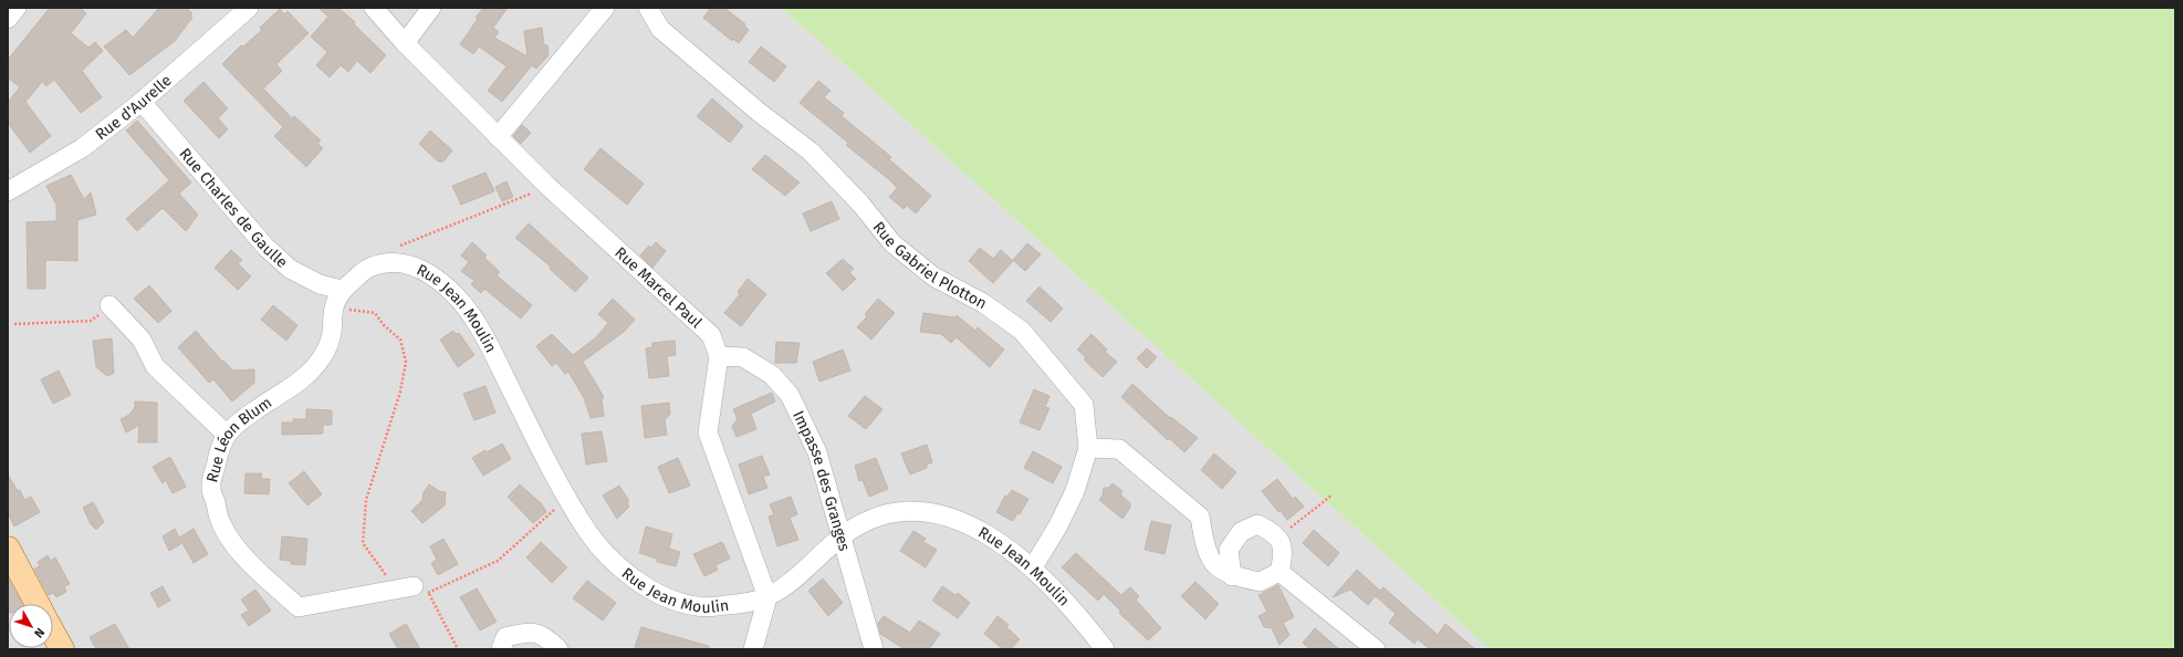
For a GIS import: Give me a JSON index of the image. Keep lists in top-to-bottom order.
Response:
{
  "streets": {
    "street": [
      "Rue d'Aurelle",
      "Rue Charles de Gaulle",
      "Rue Gabriel Plotton",
      "Rue Marcel Paul",
      "Rue Jean Moulin",
      "Rue Léon Blum",
      "Impasse des Granges"
    ]
  },
  "crossings": [
    ["Rue d'Aurelle", "Rue Charles de Gaulle"],
    ["Rue Charles de Gaulle", "Rue Jean Moulin"],
    ["Rue Charles de Gaulle", "Rue Léon Blum"],
    ["Rue Gabriel Plotton", "Rue Jean Moulin"],
    ["Rue Marcel Paul", "Rue Jean Moulin"],
    ["Rue Marcel Paul", "Impasse des Granges"],
    ["Rue Jean Moulin", "Rue Léon Blum"],
    ["Rue Jean Moulin", "Impasse des Granges"]
  ],
  "north": "bottom right"
}
